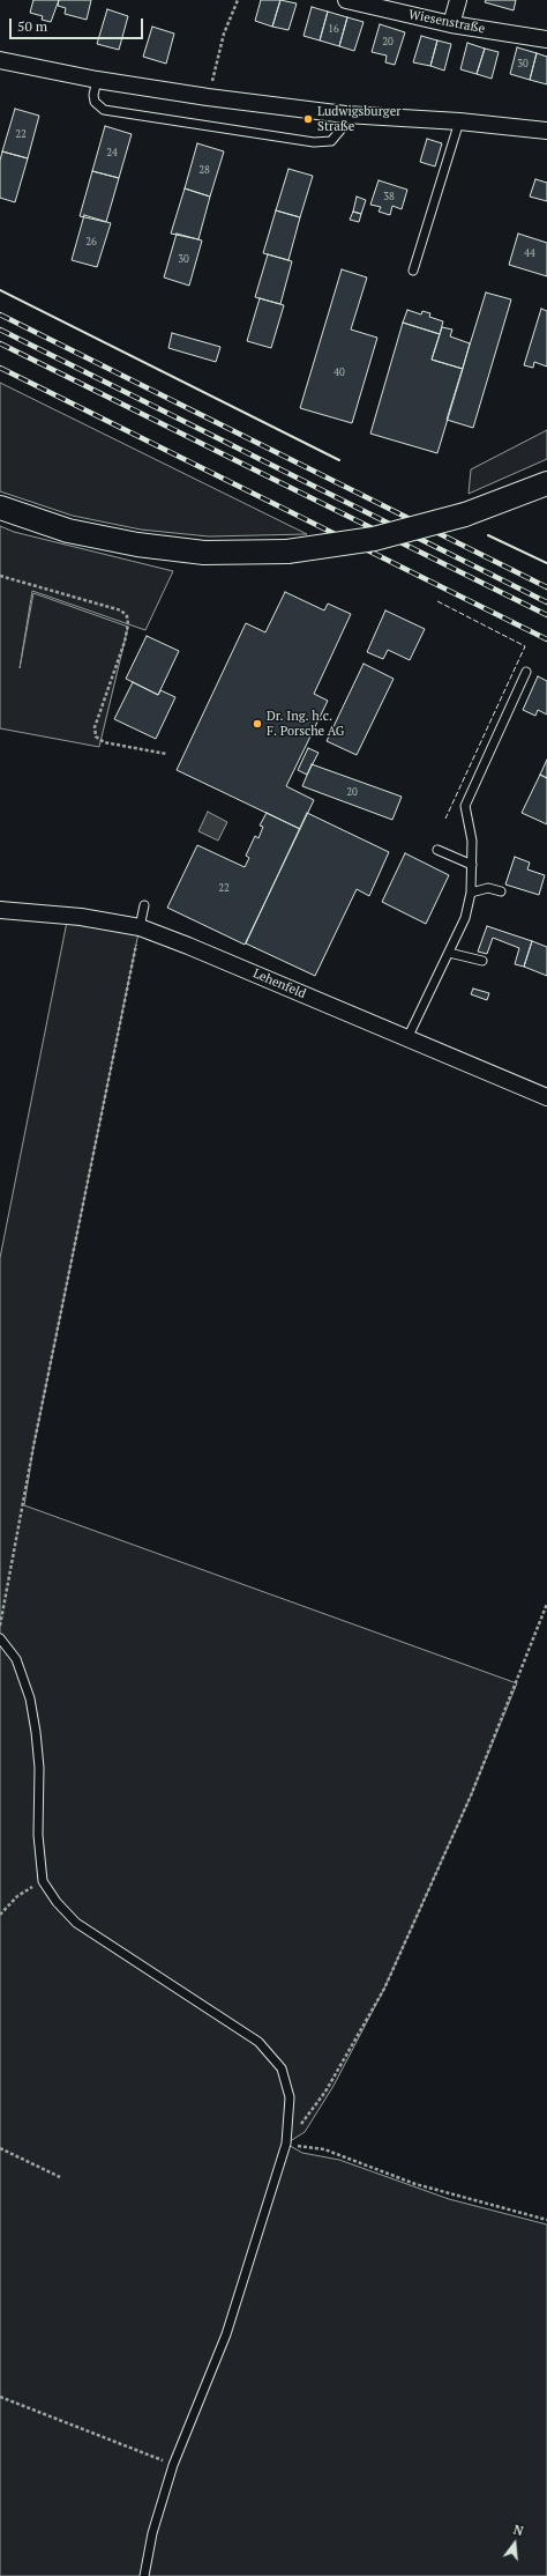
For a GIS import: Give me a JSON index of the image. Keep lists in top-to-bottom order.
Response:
{
  "streets": {
    "street": ["Wiesenstraße", "Lehenfeld"]
  },
  "places": ["Ludwigsburger Straße", "Dr. Ing. h.c. F. Porsche AG"],
  "house_numbers": [
    "16",
    "20",
    "30",
    "22",
    "24",
    "28",
    "38",
    "26",
    "44",
    "30",
    "40",
    "20",
    "22"
  ],
  "scale_bar": "50 m",
  "north": "top"
}
